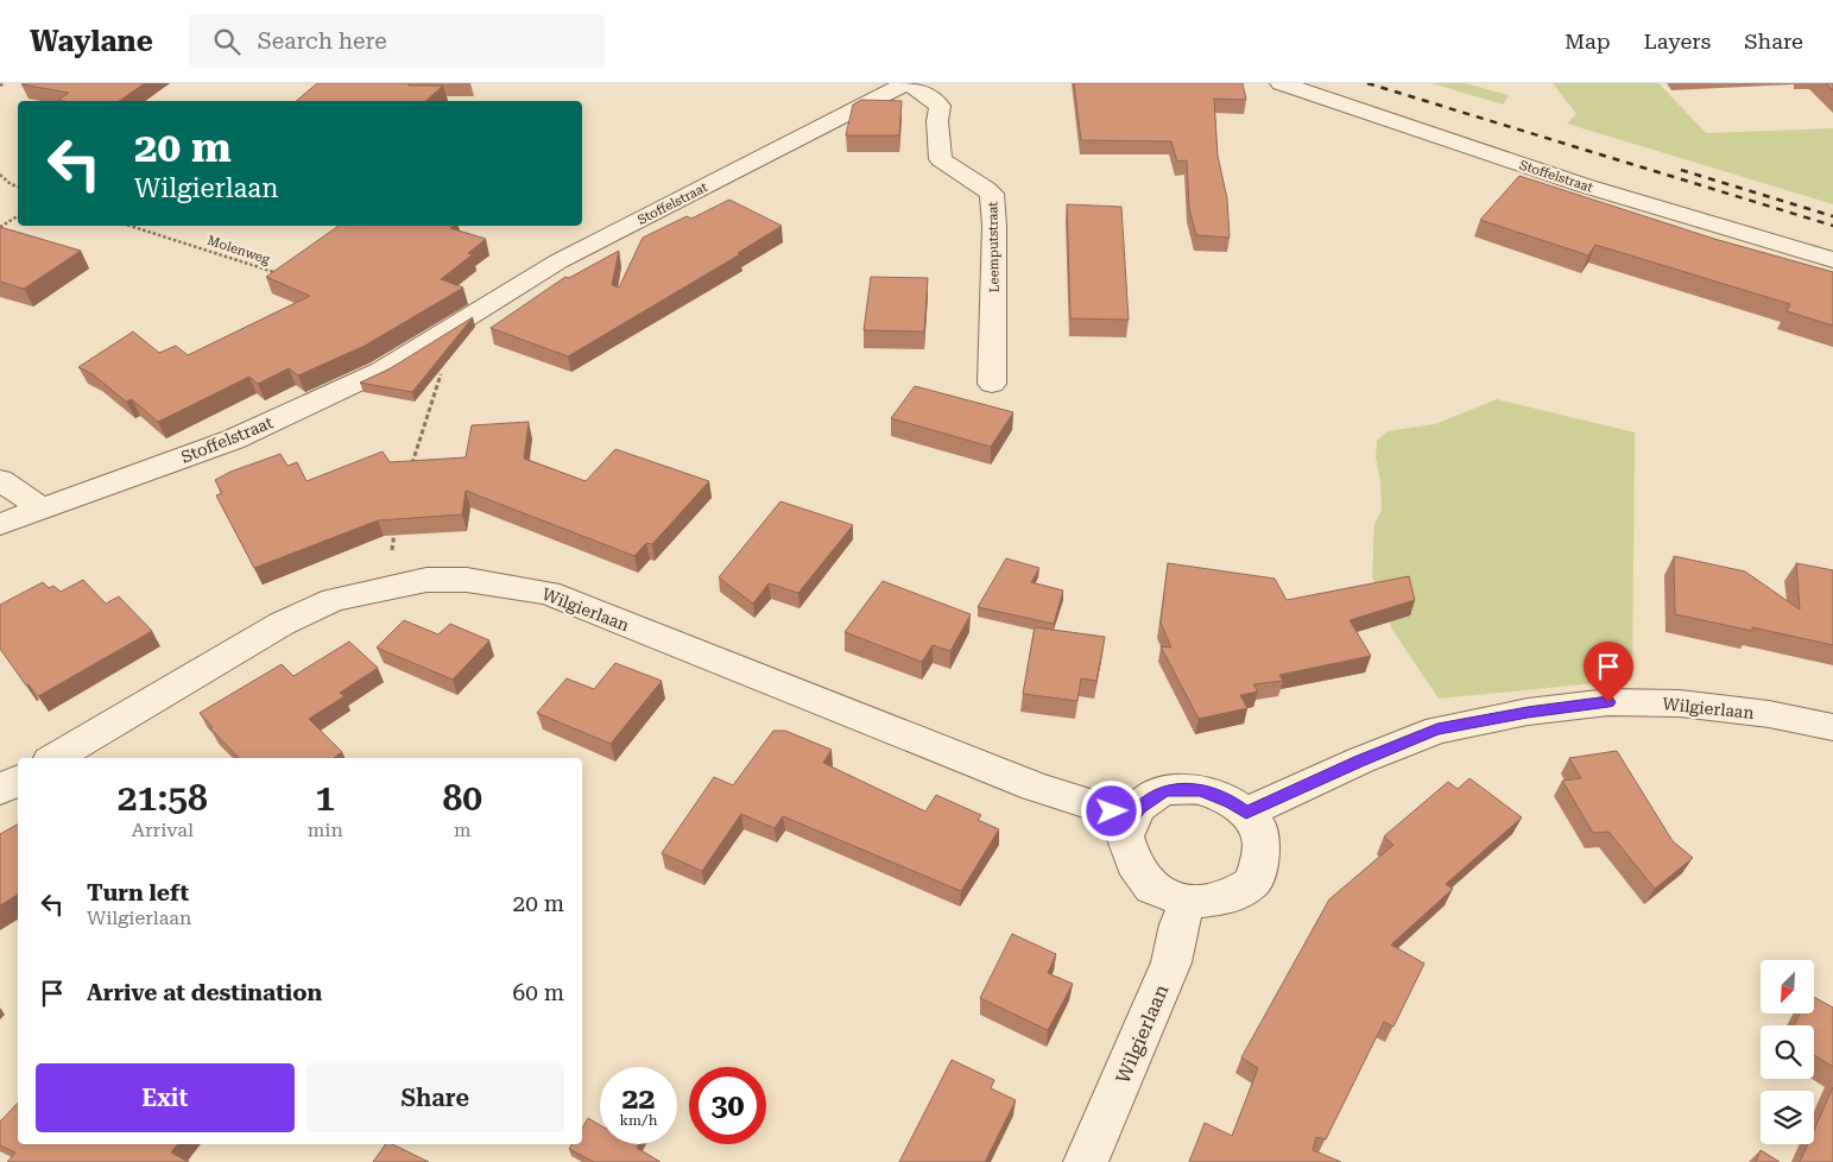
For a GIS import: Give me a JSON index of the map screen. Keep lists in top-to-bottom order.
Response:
{
  "streets": {
    "street": ["Stoffelstraat", "Leemputstraat", "Wilgierlaan"],
    "path": ["Molenweg"]
  },
  "crossings": [
    ["Stoffelstraat", "Leemputstraat"]
  ],
  "north": "bottom left",
  "page": {
    "header": "Waylane",
    "search": "Search here",
    "nav": ["Map", "Layers", "Share"],
    "turn": ["20 m", "Wilgierlaan"],
    "eta": [
      "21:58",
      "Arrival",
      "1",
      "min",
      "80",
      "m"
    ],
    "list": [
      {
        "name": "Turn left",
        "note": "Wilgierlaan",
        "value": "20 m"
      },
      {
        "name": "Arrive at destination",
        "value": "60 m"
      }
    ],
    "buttons": ["Exit", "Share"],
    "speed": "22 km/h",
    "limit": "30"
  }
}
